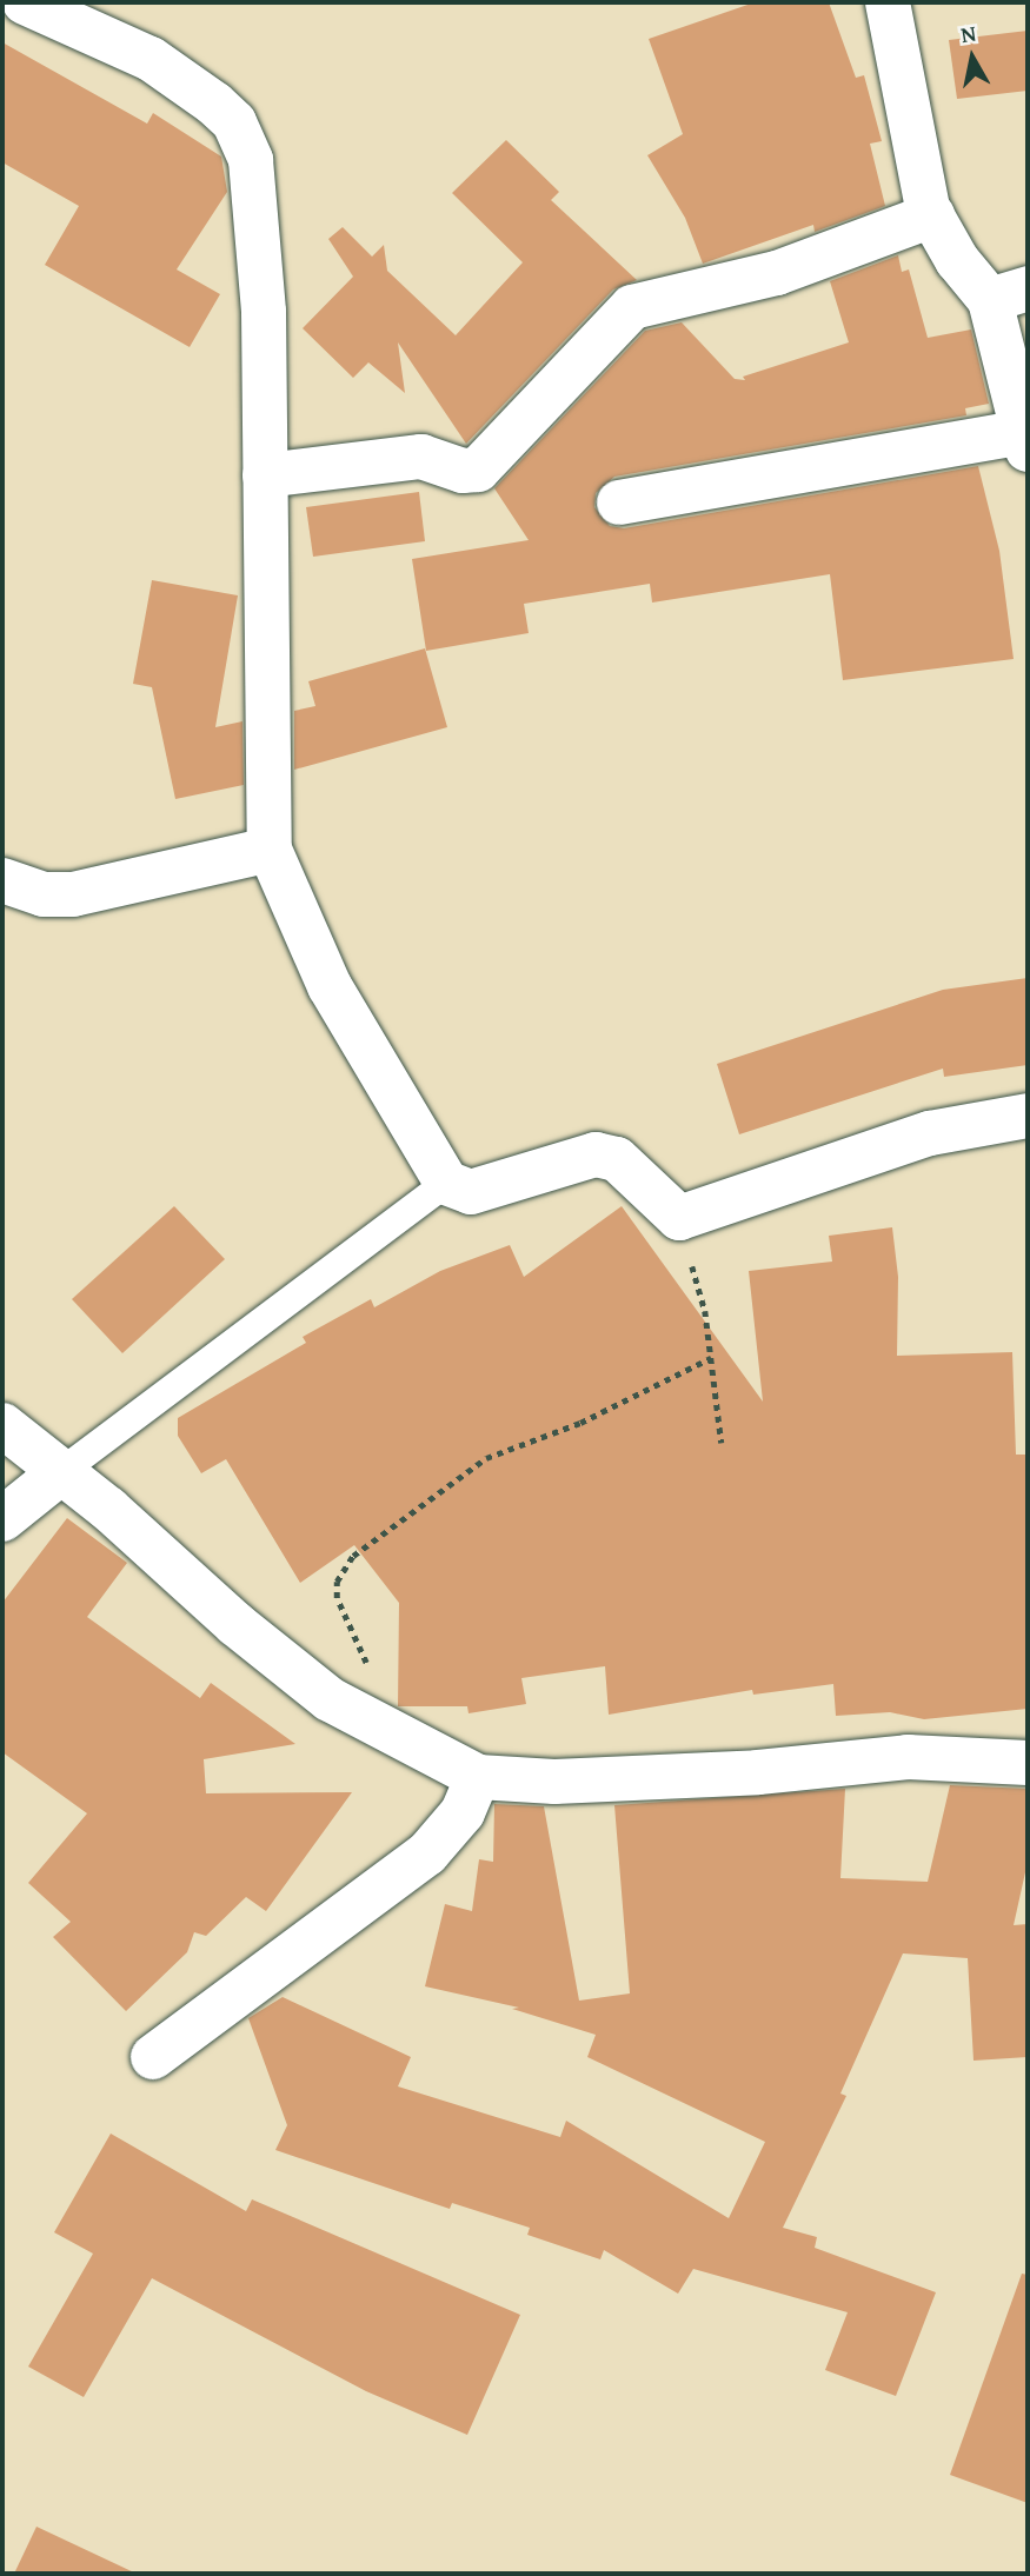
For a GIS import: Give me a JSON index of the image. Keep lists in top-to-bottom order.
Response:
{
  "north": "top"
}
